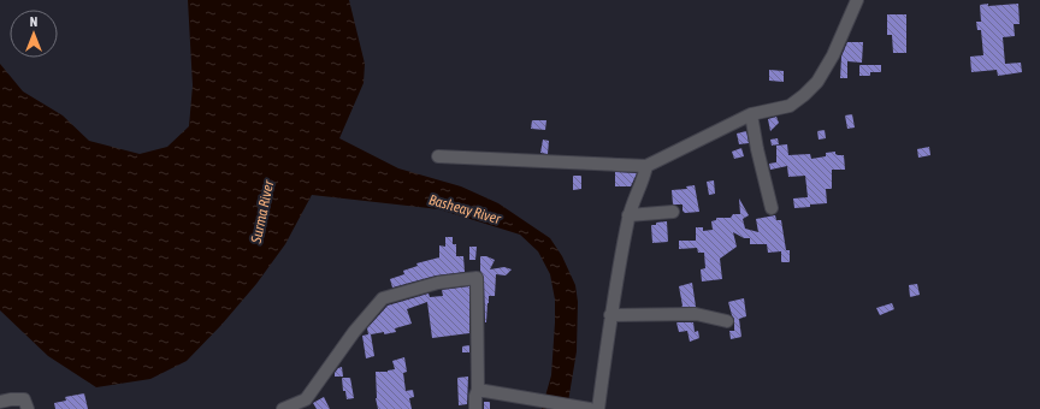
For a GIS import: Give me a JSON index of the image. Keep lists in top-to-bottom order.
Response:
{
  "water": ["Basheay River", "Surma River"],
  "north": "top"
}
